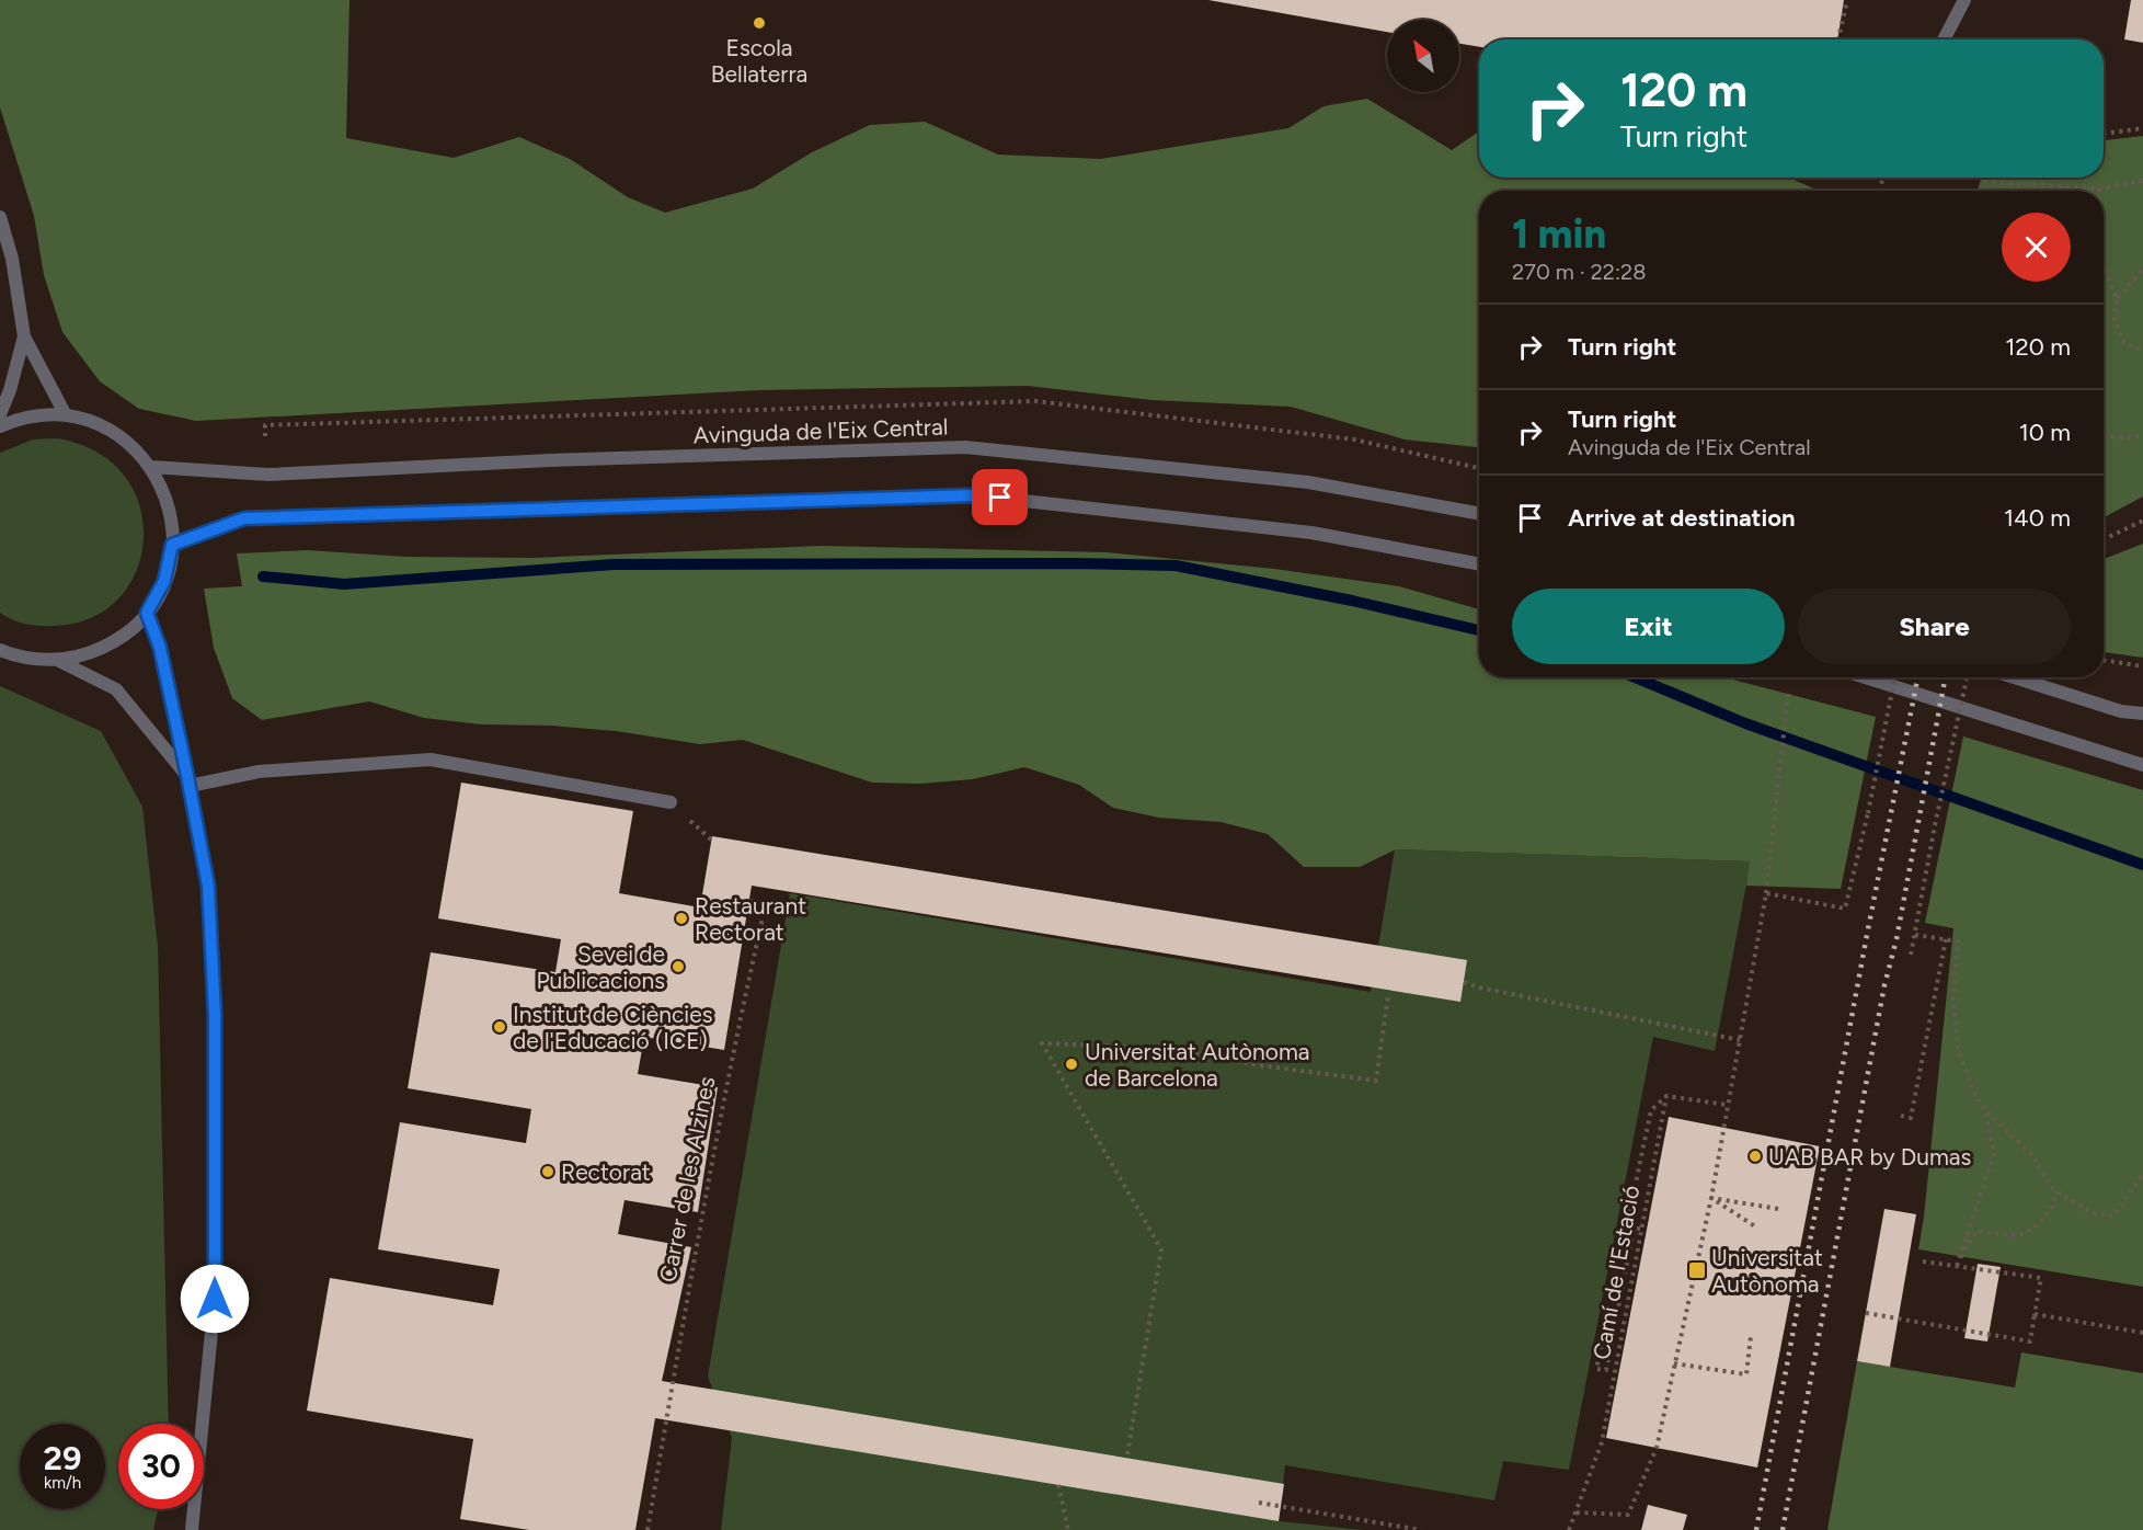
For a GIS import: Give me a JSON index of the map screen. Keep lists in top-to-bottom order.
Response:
{
  "streets": {
    "street": ["Avinguda de l'Eix Central"],
    "path": ["Carrer de les Alzines", "Camí de l'Estació"]
  },
  "places": {
    "other": [
      "Escola Bellaterra",
      "Restaurant Rectorat",
      "Sevei de Publicacions",
      "Institut de Ciències de l'Educació (ICE)",
      "Universitat Autònoma de Barcelona",
      "UAB BAR by Dumas",
      "Rectorat"
    ],
    "transit": ["Universitat Autònoma"]
  },
  "north": "top left",
  "page": {
    "turn": ["120 m", "Turn right"],
    "heading": ["1 min", "270 m · 22:28"],
    "list": [
      {
        "name": "Turn right",
        "value": "120 m"
      },
      {
        "name": "Turn right",
        "note": "Avinguda de l'Eix Central",
        "value": "10 m"
      },
      {
        "name": "Arrive at destination",
        "value": "140 m"
      }
    ],
    "buttons": ["Exit", "Share"],
    "speed": "29 km/h",
    "limit": "30"
  }
}
